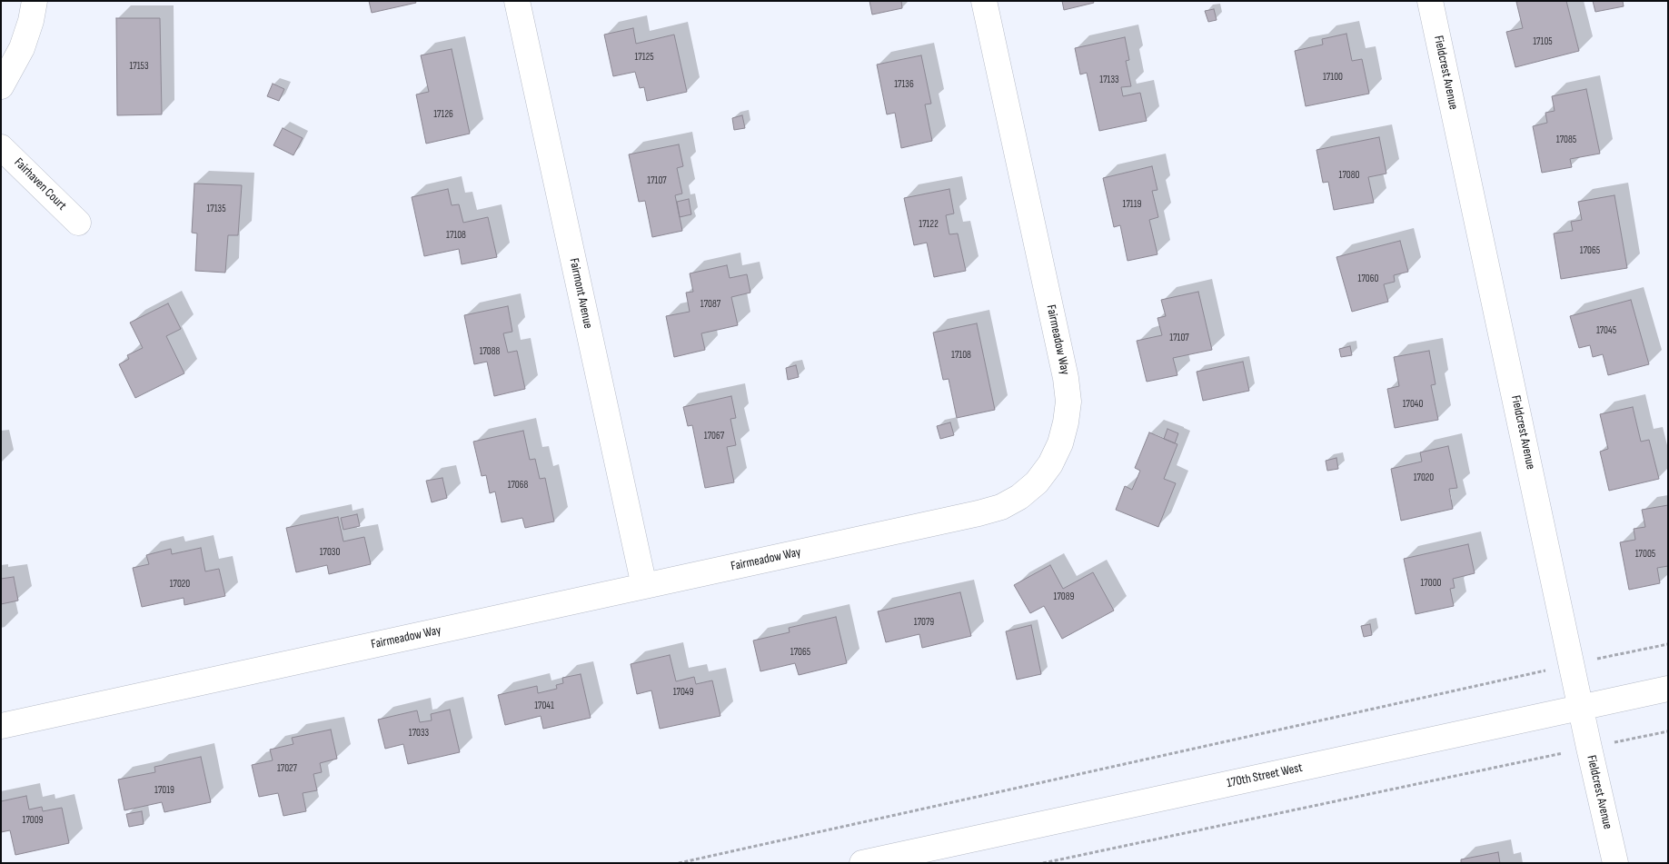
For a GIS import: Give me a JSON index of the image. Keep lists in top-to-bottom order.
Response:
{
  "streets": {
    "street": [
      "Fieldcrest Avenue",
      "Fairhaven Court",
      "Fairmont Avenue",
      "Fairmeadow Way",
      "170th Street West"
    ]
  },
  "crossings": [
    ["Fieldcrest Avenue", "170th Street West"],
    ["Fairmont Avenue", "Fairmeadow Way"]
  ],
  "house_numbers": [
    "17105",
    "17125",
    "17153",
    "17100",
    "17133",
    "17136",
    "17126",
    "17085",
    "17080",
    "17107",
    "17119",
    "17135",
    "17122",
    "17108",
    "17065",
    "17060",
    "17087",
    "17045",
    "17107",
    "17088",
    "17108",
    "17040",
    "17067",
    "17020",
    "17068",
    "17030",
    "17005",
    "17000",
    "17020",
    "17089",
    "17079",
    "17065",
    "17049",
    "17041",
    "17033",
    "17027",
    "17019",
    "17009"
  ]
}
